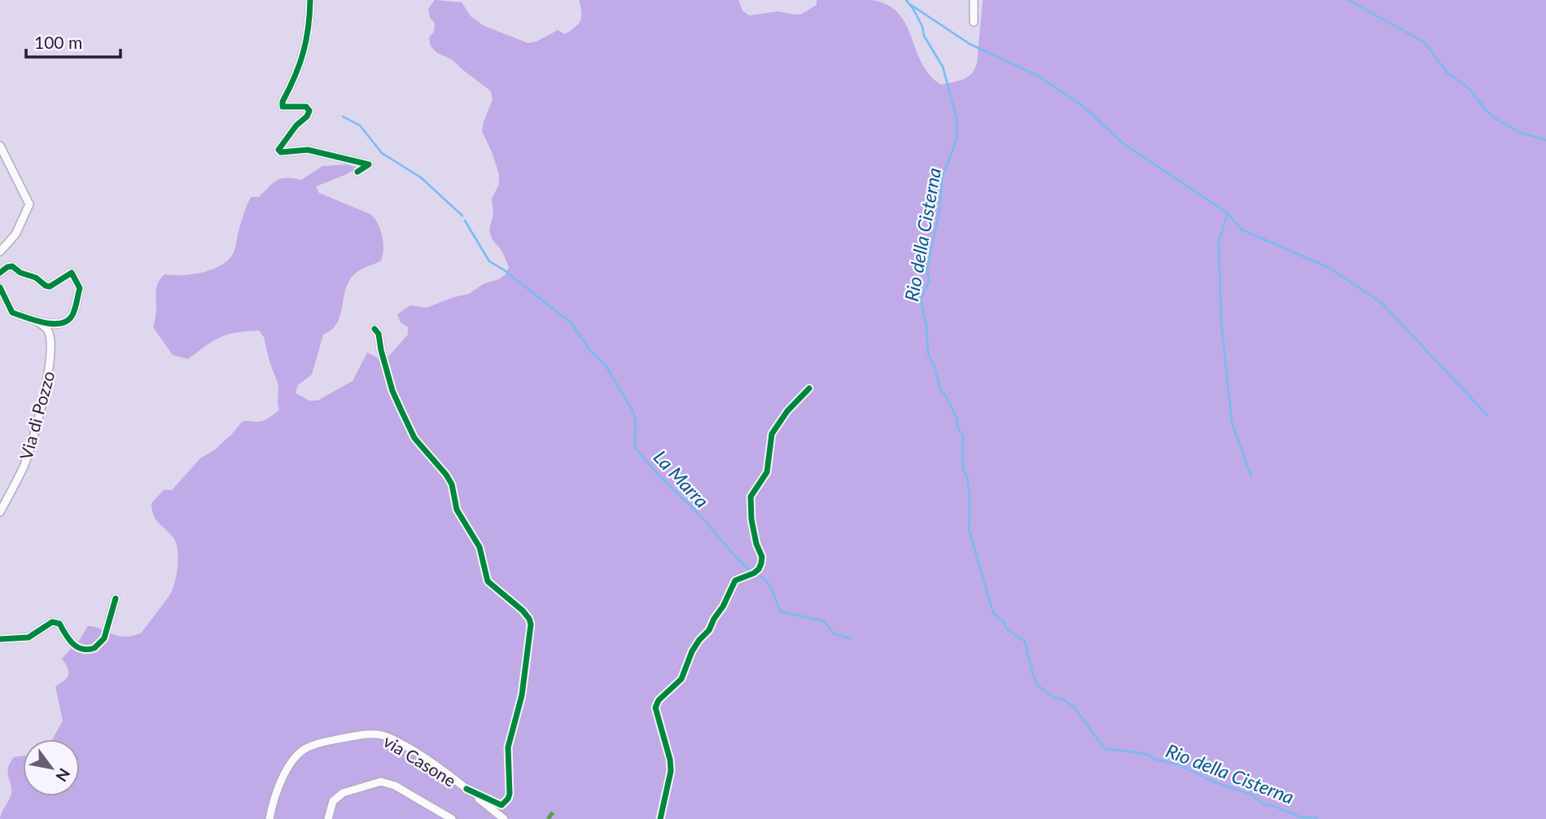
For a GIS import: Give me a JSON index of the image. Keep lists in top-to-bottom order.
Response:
{
  "streets": {
    "street": ["Via di Pozzo", "via Casone"]
  },
  "water": ["Rio della Cisterna", "La Marra"],
  "scale_bar": "100 m",
  "north": "bottom right"
}
